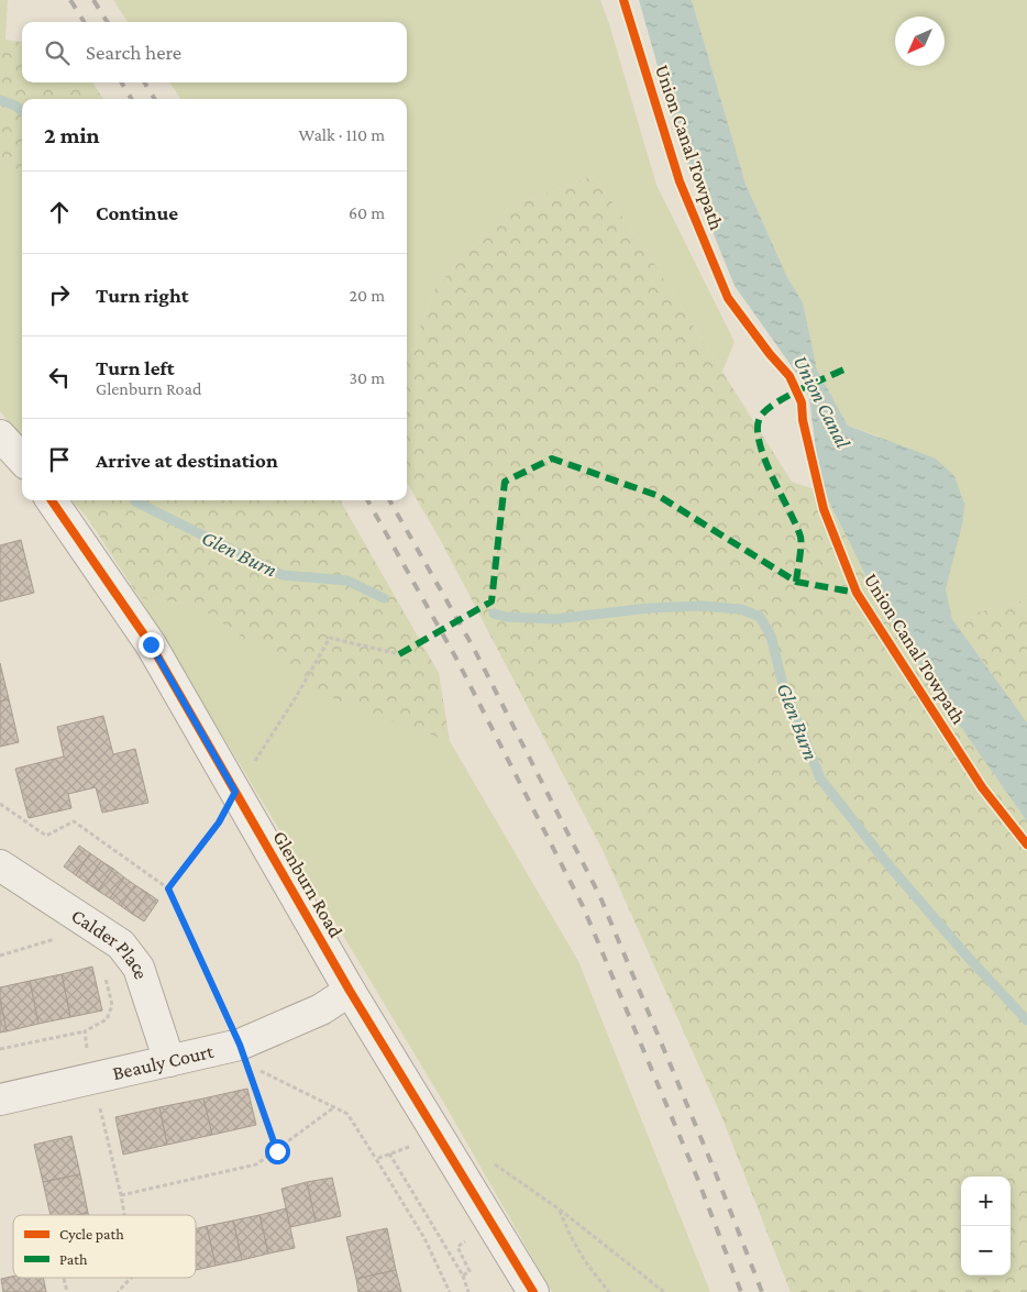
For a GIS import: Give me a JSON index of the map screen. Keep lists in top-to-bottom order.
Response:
{
  "streets": {
    "street": ["Glenburn Road", "Calder Place", "Beauly Court"],
    "cycle path": ["Union Canal Towpath"]
  },
  "crossings": [
    ["Glenburn Road", "Beauly Court"],
    ["Calder Place", "Beauly Court"]
  ],
  "water": ["Union Canal", "Glen Burn"],
  "legend": ["Cycle path", "Path"],
  "north": "bottom left",
  "page": {
    "search": "Search here",
    "heading": ["2 min", "Walk · 110 m"],
    "list": [
      ["Continue", "60 m"],
      ["Turn right", "20 m"],
      ["Turn left", "Glenburn Road", "30 m"],
      "Arrive at destination"
    ],
    "map_buttons": ["+", "−"]
  }
}
